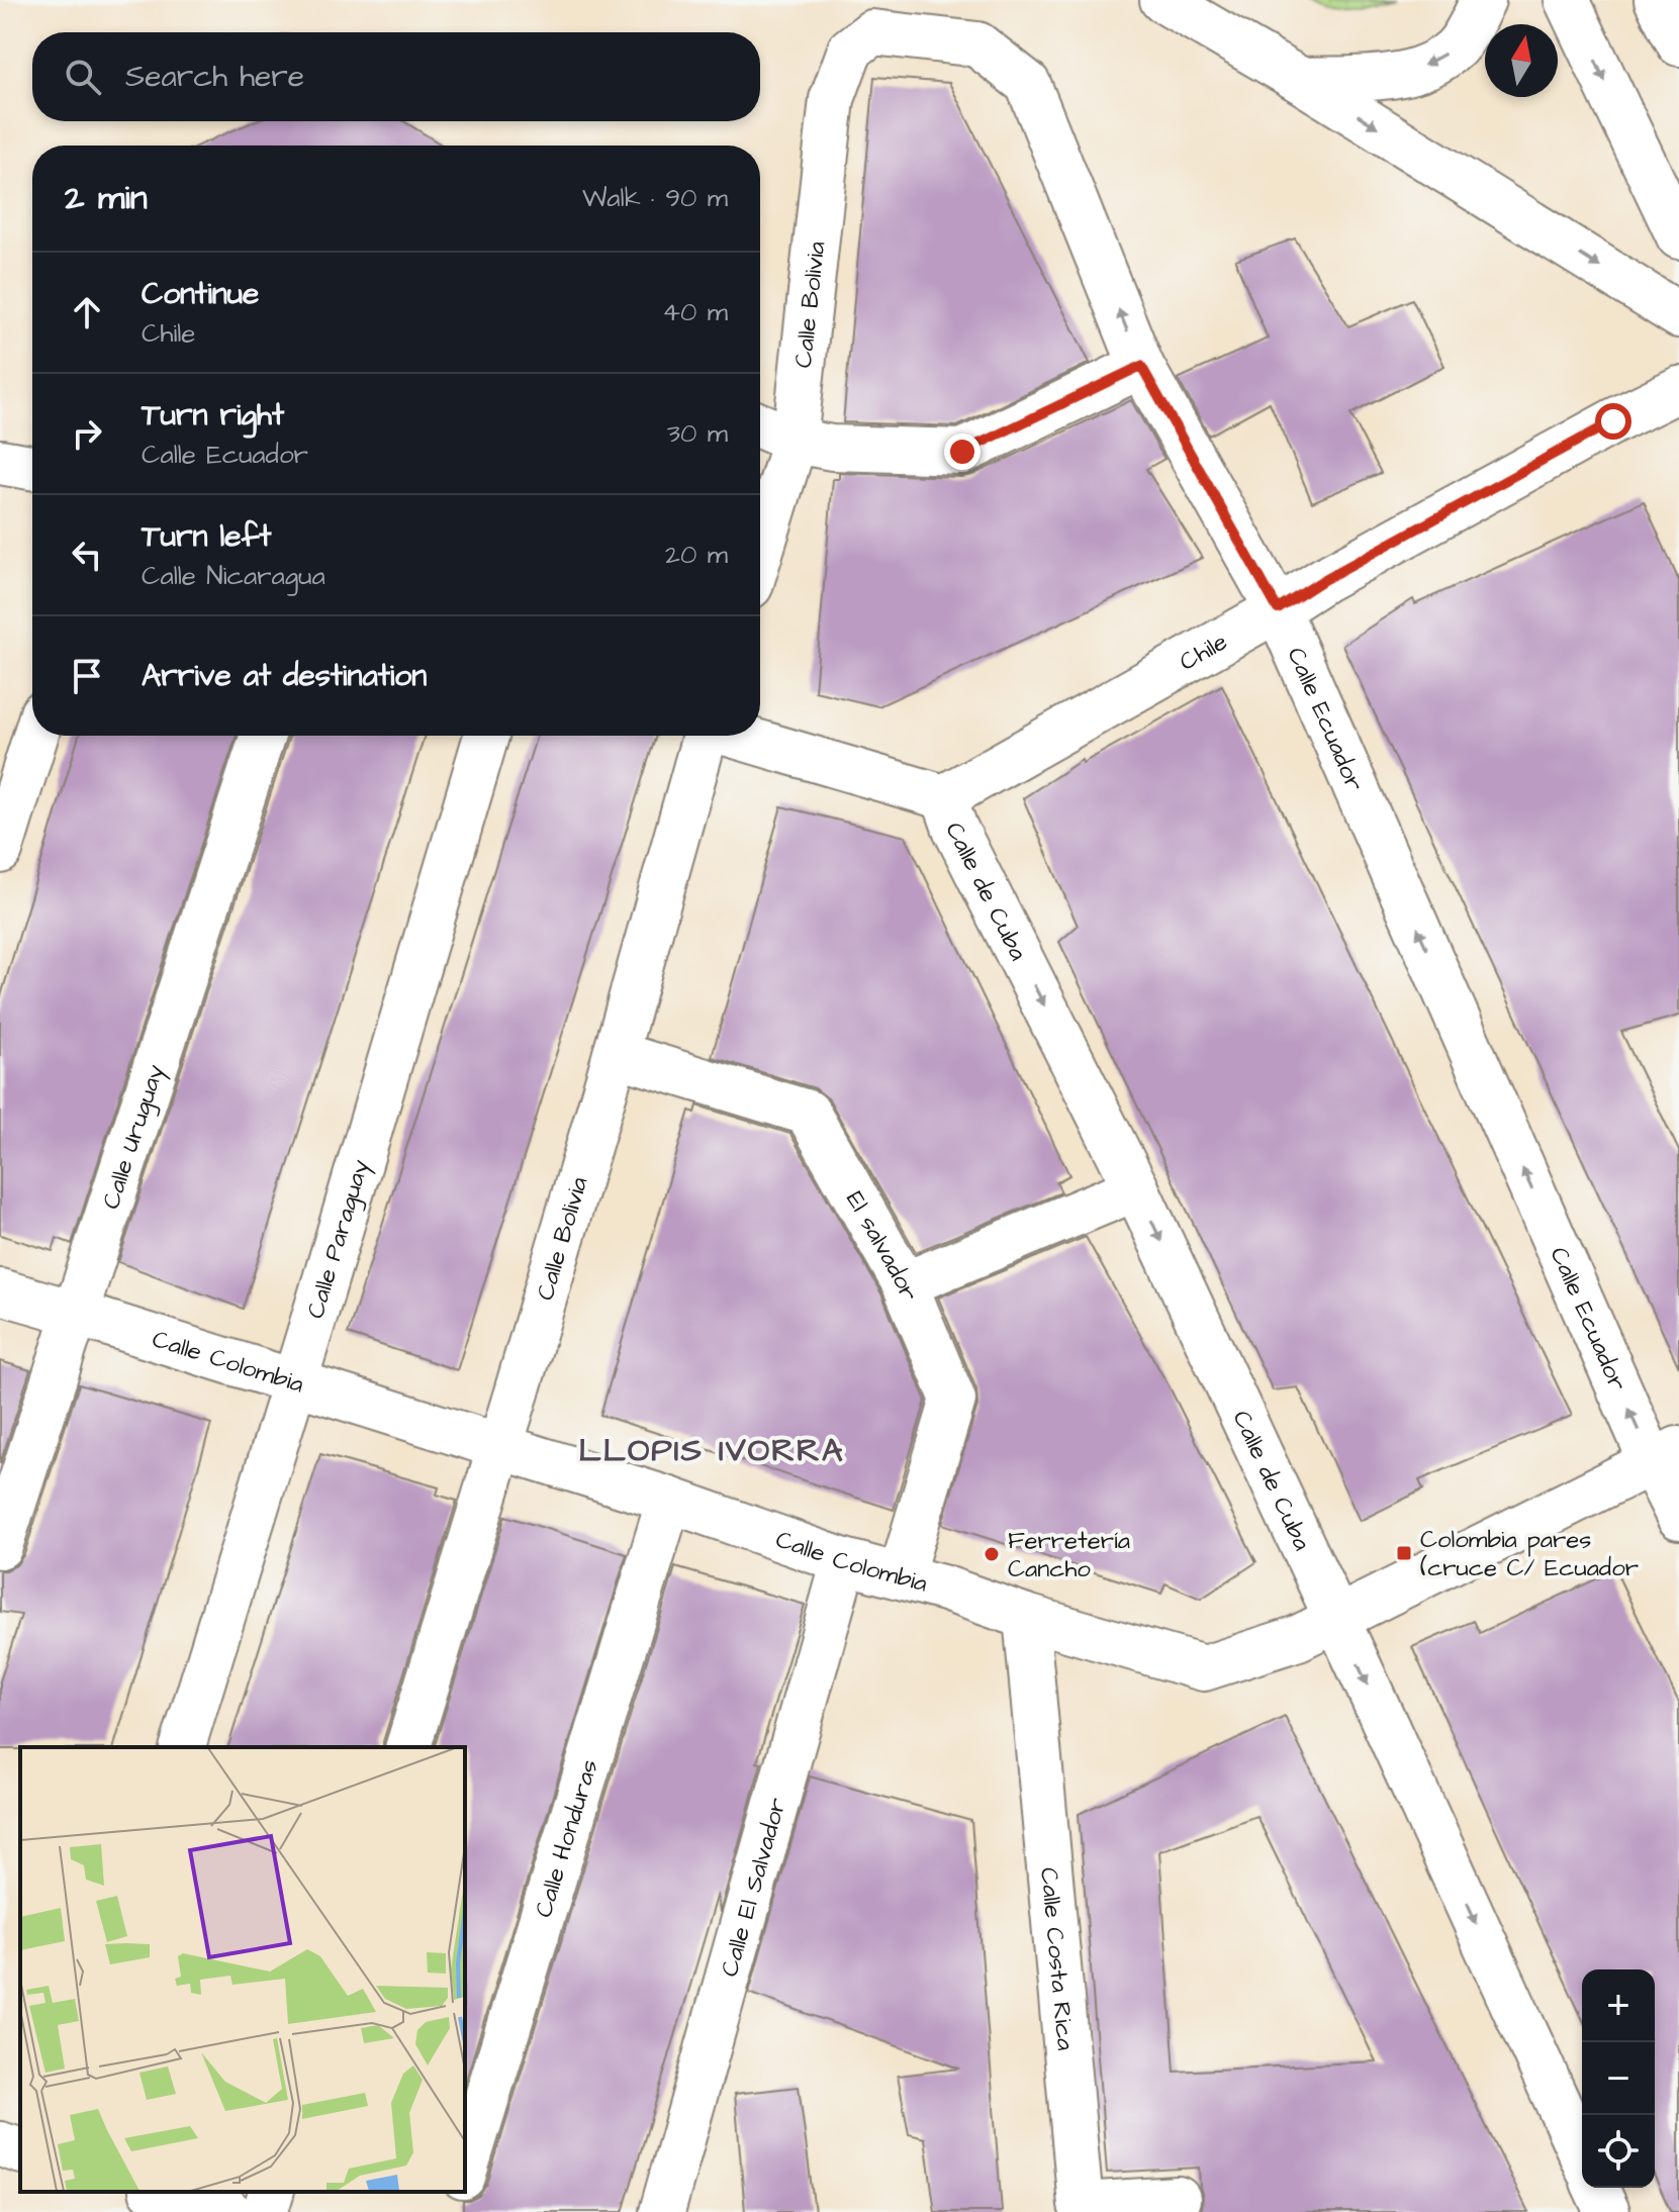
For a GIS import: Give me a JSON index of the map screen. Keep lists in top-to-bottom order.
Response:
{
  "streets": {
    "street": [
      "Calle Bolivia",
      "Chile",
      "Calle Ecuador",
      "Calle de Cuba",
      "Calle Uruguay",
      "Calle Paraguay",
      "El salvador",
      "Calle Colombia",
      "Calle Honduras",
      "Calle El Salvador",
      "Calle Costa Rica"
    ]
  },
  "crossings": [
    ["Calle Bolivia", "Calle Ecuador"],
    ["Calle Bolivia", "El salvador"],
    ["Calle Bolivia", "Calle Colombia"],
    ["Chile", "Calle Ecuador"],
    ["Chile", "Calle de Cuba"],
    ["Calle Ecuador", "Calle Colombia"],
    ["Calle de Cuba", "Calle Colombia"],
    ["Calle Uruguay", "Calle Colombia"],
    ["Calle Paraguay", "Calle Colombia"],
    ["El salvador", "Calle Colombia"],
    ["Calle Colombia", "Calle Honduras"],
    ["Calle Colombia", "Calle El Salvador"],
    ["Calle Colombia", "Calle Costa Rica"]
  ],
  "one_way": ["Calle Ecuador", "Calle de Cuba"],
  "districts": ["LLOPIS IVORRA"],
  "places": {
    "transit": ["Colombia pares (cruce C/ Ecuador"],
    "other": ["Ferretería Cancho"]
  },
  "north": "top",
  "page": {
    "search": "Search here",
    "heading": ["2 min", "Walk · 90 m"],
    "list": [
      ["Continue", "Chile", "40 m"],
      ["Turn right", "Calle Ecuador", "30 m"],
      ["Turn left", "Calle Nicaragua", "20 m"],
      "Arrive at destination"
    ],
    "map_buttons": ["+", "−"]
  }
}
